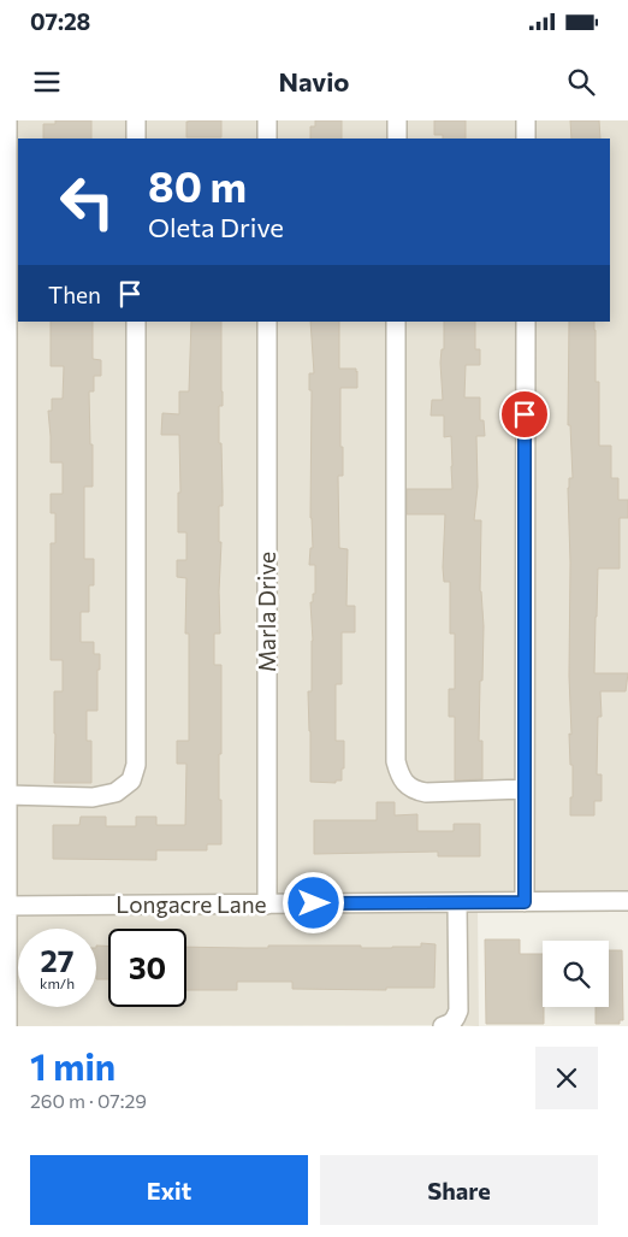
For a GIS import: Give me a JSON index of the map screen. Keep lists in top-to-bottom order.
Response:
{
  "streets": {
    "street": ["Marla Drive", "Longacre Lane"]
  },
  "crossings": [
    ["Marla Drive", "Longacre Lane"]
  ],
  "page": {
    "status": "07:28",
    "header": "Navio",
    "turn": ["80 m", "Oleta Drive"],
    "then": "Then",
    "speed": "27 km/h",
    "limit": "30",
    "heading": ["1 min", "260 m · 07:29"],
    "buttons": ["Exit", "Share"]
  }
}
